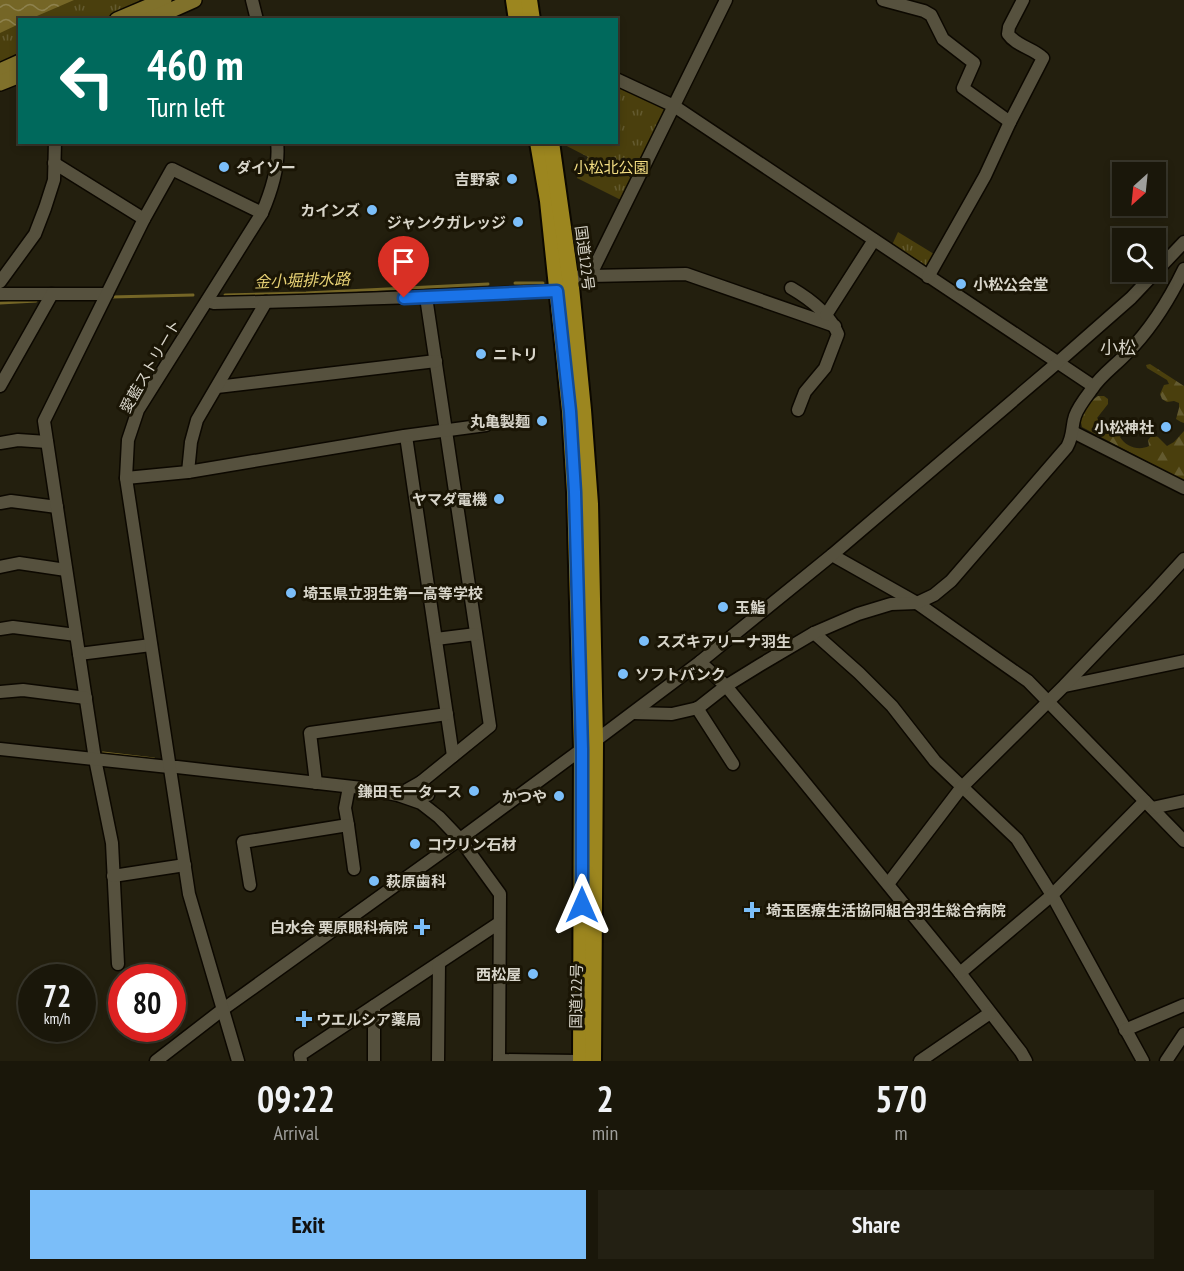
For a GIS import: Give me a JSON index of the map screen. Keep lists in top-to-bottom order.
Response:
{
  "streets": {
    "highway": ["国道122号"],
    "street": ["愛藍ストリート"]
  },
  "districts": ["小松"],
  "water": ["金小堀排水路"],
  "parks": ["小松北公園"],
  "places": {
    "other": [
      "ダイソー",
      "吉野家",
      "カインズ",
      "ジャンクガレッジ",
      "小松公会堂",
      "ニトリ",
      "丸亀製麺",
      "小松神社",
      "ヤマダ電機",
      "埼玉県立羽生第一高等学校",
      "玉鮨",
      "スズキアリーナ羽生",
      "ソフトバンク",
      "鎌田モータース",
      "かつや",
      "コウリン石材",
      "萩原歯科",
      "西松屋"
    ],
    "health": ["埼玉医療生活協同組合羽生総合病院", "白水会 栗原眼科病院", "ウエルシア薬局"]
  },
  "north": "bottom left",
  "page": {
    "turn": ["460 m", "Turn left"],
    "speed": "72 km/h",
    "limit": "80",
    "eta": [
      "09:22",
      "Arrival",
      "2",
      "min",
      "570",
      "m"
    ],
    "buttons": ["Exit", "Share"]
  }
}
